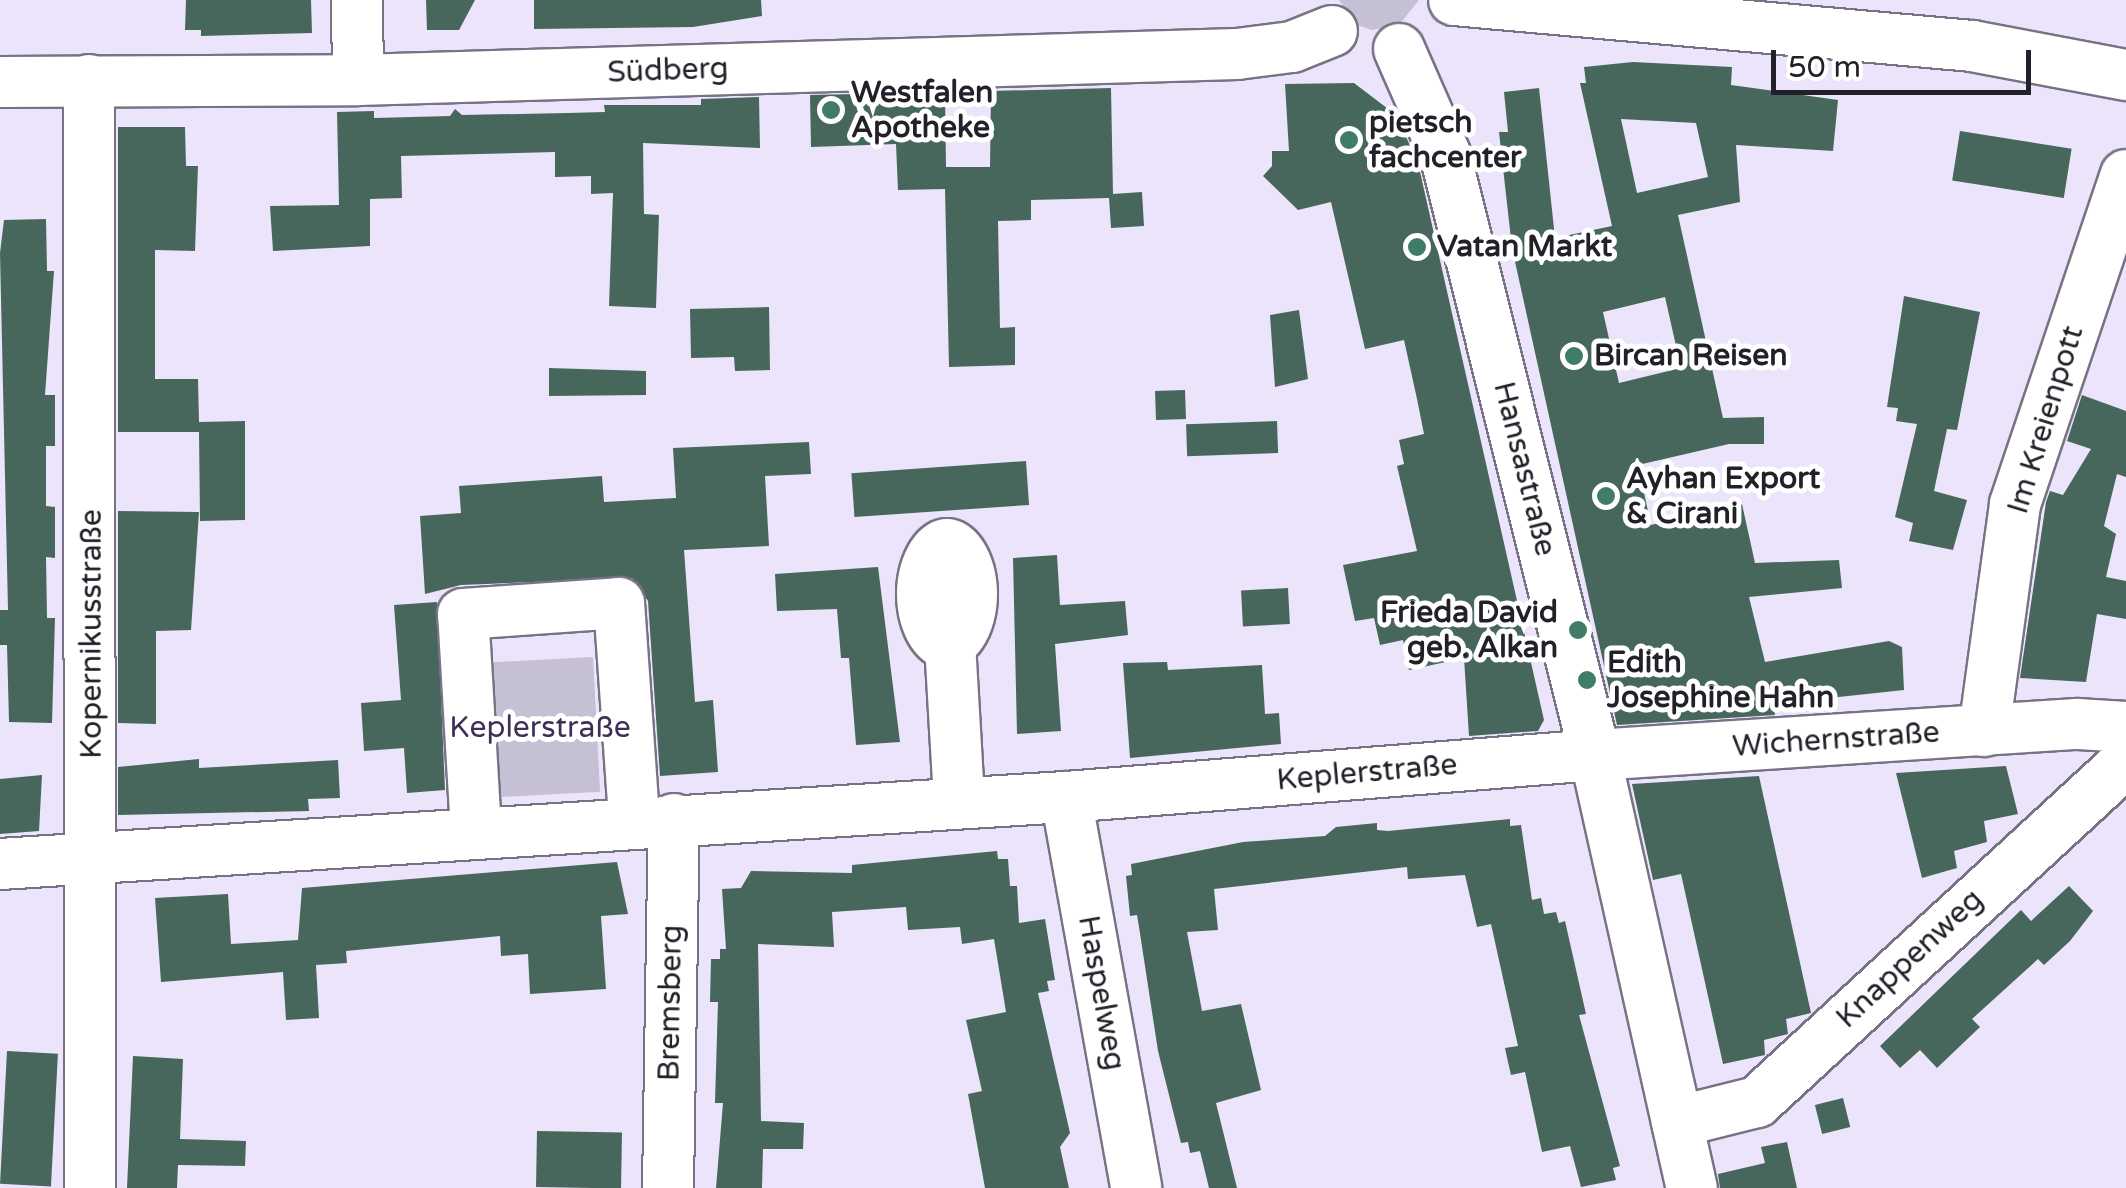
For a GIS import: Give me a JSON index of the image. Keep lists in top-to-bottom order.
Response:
{
  "streets": {
    "street": [
      "Südberg",
      "Im Kreienpott",
      "Hansastraße",
      "Kopernikusstraße",
      "Wichernstraße",
      "Keplerstraße",
      "Knappenweg",
      "Haspelweg",
      "Bremsberg"
    ]
  },
  "crossings": [
    ["Südberg", "Kopernikusstraße"],
    ["Im Kreienpott", "Wichernstraße"],
    ["Hansastraße", "Wichernstraße"],
    ["Hansastraße", "Keplerstraße"],
    ["Hansastraße", "Knappenweg"],
    ["Kopernikusstraße", "Keplerstraße"],
    ["Wichernstraße", "Keplerstraße"],
    ["Keplerstraße", "Haspelweg"],
    ["Keplerstraße", "Bremsberg"]
  ],
  "parks": ["Keplerstraße"],
  "places": [
    "Westfalen Apotheke",
    "pietsch fachcenter",
    "Vatan Markt",
    "Bircan Reisen",
    "Ayhan Export & Cirani",
    "Frieda David geb. Alkan",
    "Edith Josephine Hahn"
  ],
  "scale_bar": "50 m"
}
